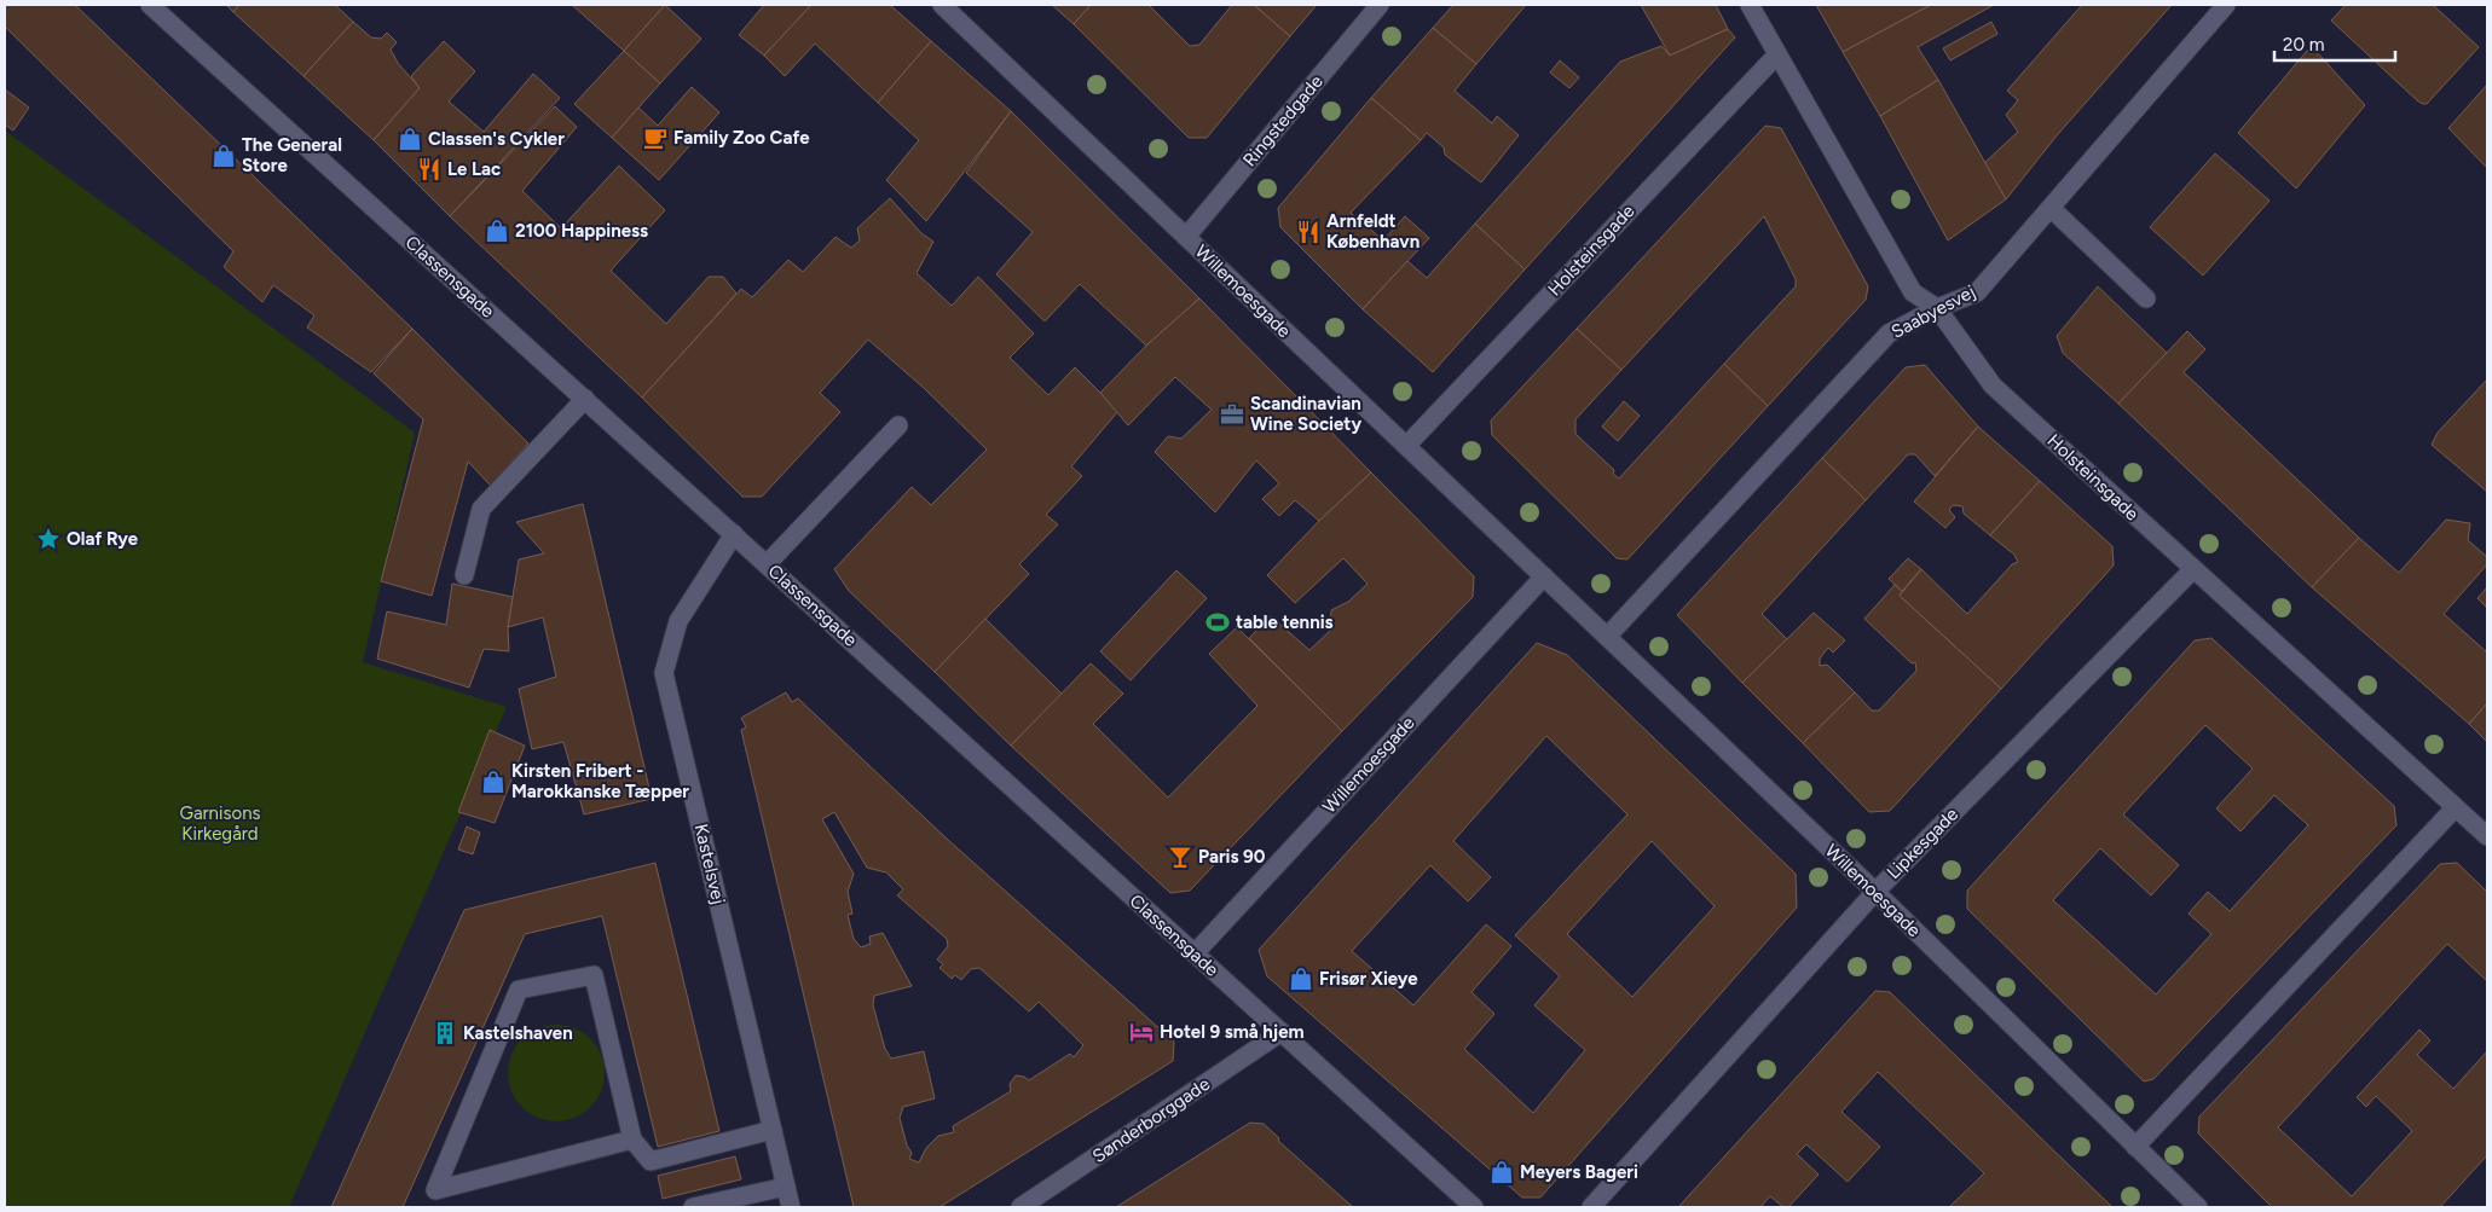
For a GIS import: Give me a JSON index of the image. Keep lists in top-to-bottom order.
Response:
{
  "streets": {
    "street": [
      "Ringstedgade",
      "Holsteinsgade",
      "Classensgade",
      "Willemoesgade",
      "Saabyesvej",
      "Lipkesgade",
      "Kastelsvej",
      "Sønderborggade"
    ]
  },
  "crossings": [
    ["Ringstedgade", "Willemoesgade"],
    ["Holsteinsgade", "Willemoesgade"],
    ["Holsteinsgade", "Saabyesvej"],
    ["Holsteinsgade", "Lipkesgade"],
    ["Classensgade", "Willemoesgade"],
    ["Classensgade", "Kastelsvej"],
    ["Classensgade", "Sønderborggade"],
    ["Willemoesgade", "Saabyesvej"],
    ["Willemoesgade", "Lipkesgade"]
  ],
  "parks": ["Garnisons Kirkegård"],
  "places": {
    "cafe": ["Family Zoo Cafe"],
    "shop": [
      "Classen's Cykler",
      "The General Store",
      "2100 Happiness",
      "Kirsten Fribert - Marokkanske Tæpper",
      "Frisør Xieye",
      "Meyers Bageri"
    ],
    "restaurant": ["Le Lac", "Arnfeldt København"],
    "office": ["Scandinavian Wine Society"],
    "place": ["Olaf Rye"],
    "sports": ["table tennis"],
    "bar": ["Paris 90"],
    "hotel": ["Hotel 9 små hjem"],
    "building": ["Kastelshaven"]
  },
  "scale_bar": "20 m"
}
